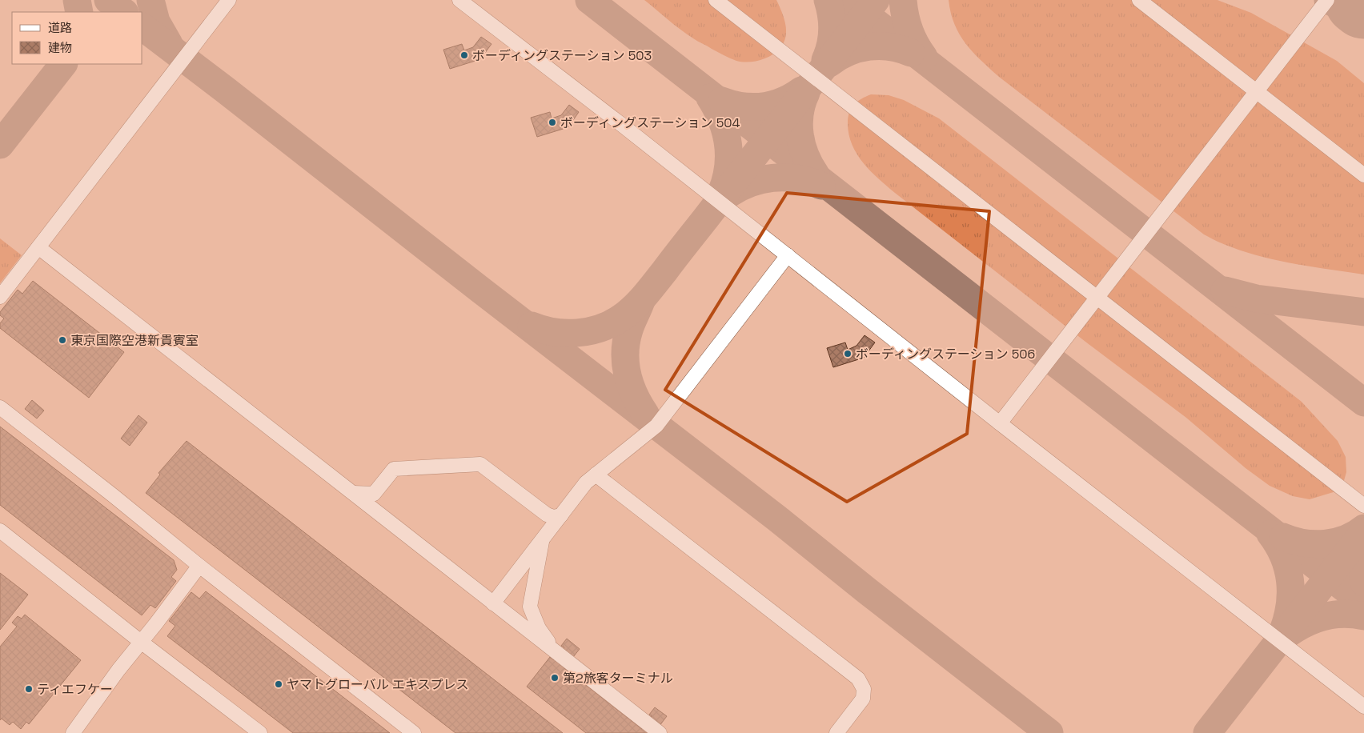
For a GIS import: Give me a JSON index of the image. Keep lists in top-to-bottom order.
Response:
{
  "places": [
    "ボーディングステーション 503",
    "ボーディングステーション 504",
    "東京国際空港新貴賓室",
    "ボーディングステーション 506",
    "第2旅客ターミナル",
    "ヤマトグローバル エキスプレス",
    "ティエフケー"
  ],
  "legend": ["道路", "建物"]
}
